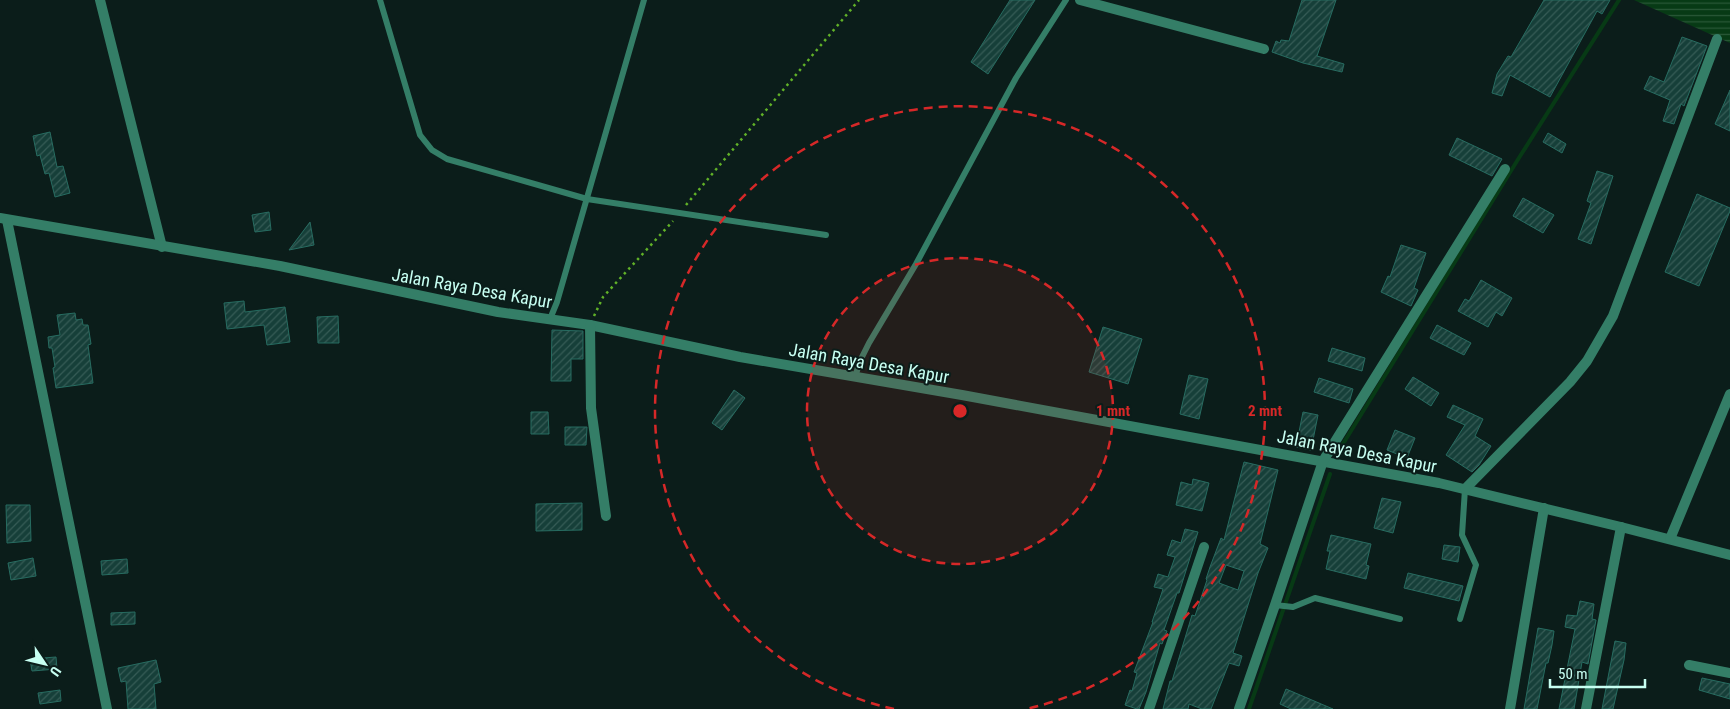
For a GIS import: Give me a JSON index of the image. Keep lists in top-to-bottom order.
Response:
{
  "streets": {
    "street": ["Jalan Raya Desa Kapur"]
  },
  "scale_bar": "50 m",
  "north": "bottom right",
  "rings": ["1 mnt", "2 mnt"]
}
